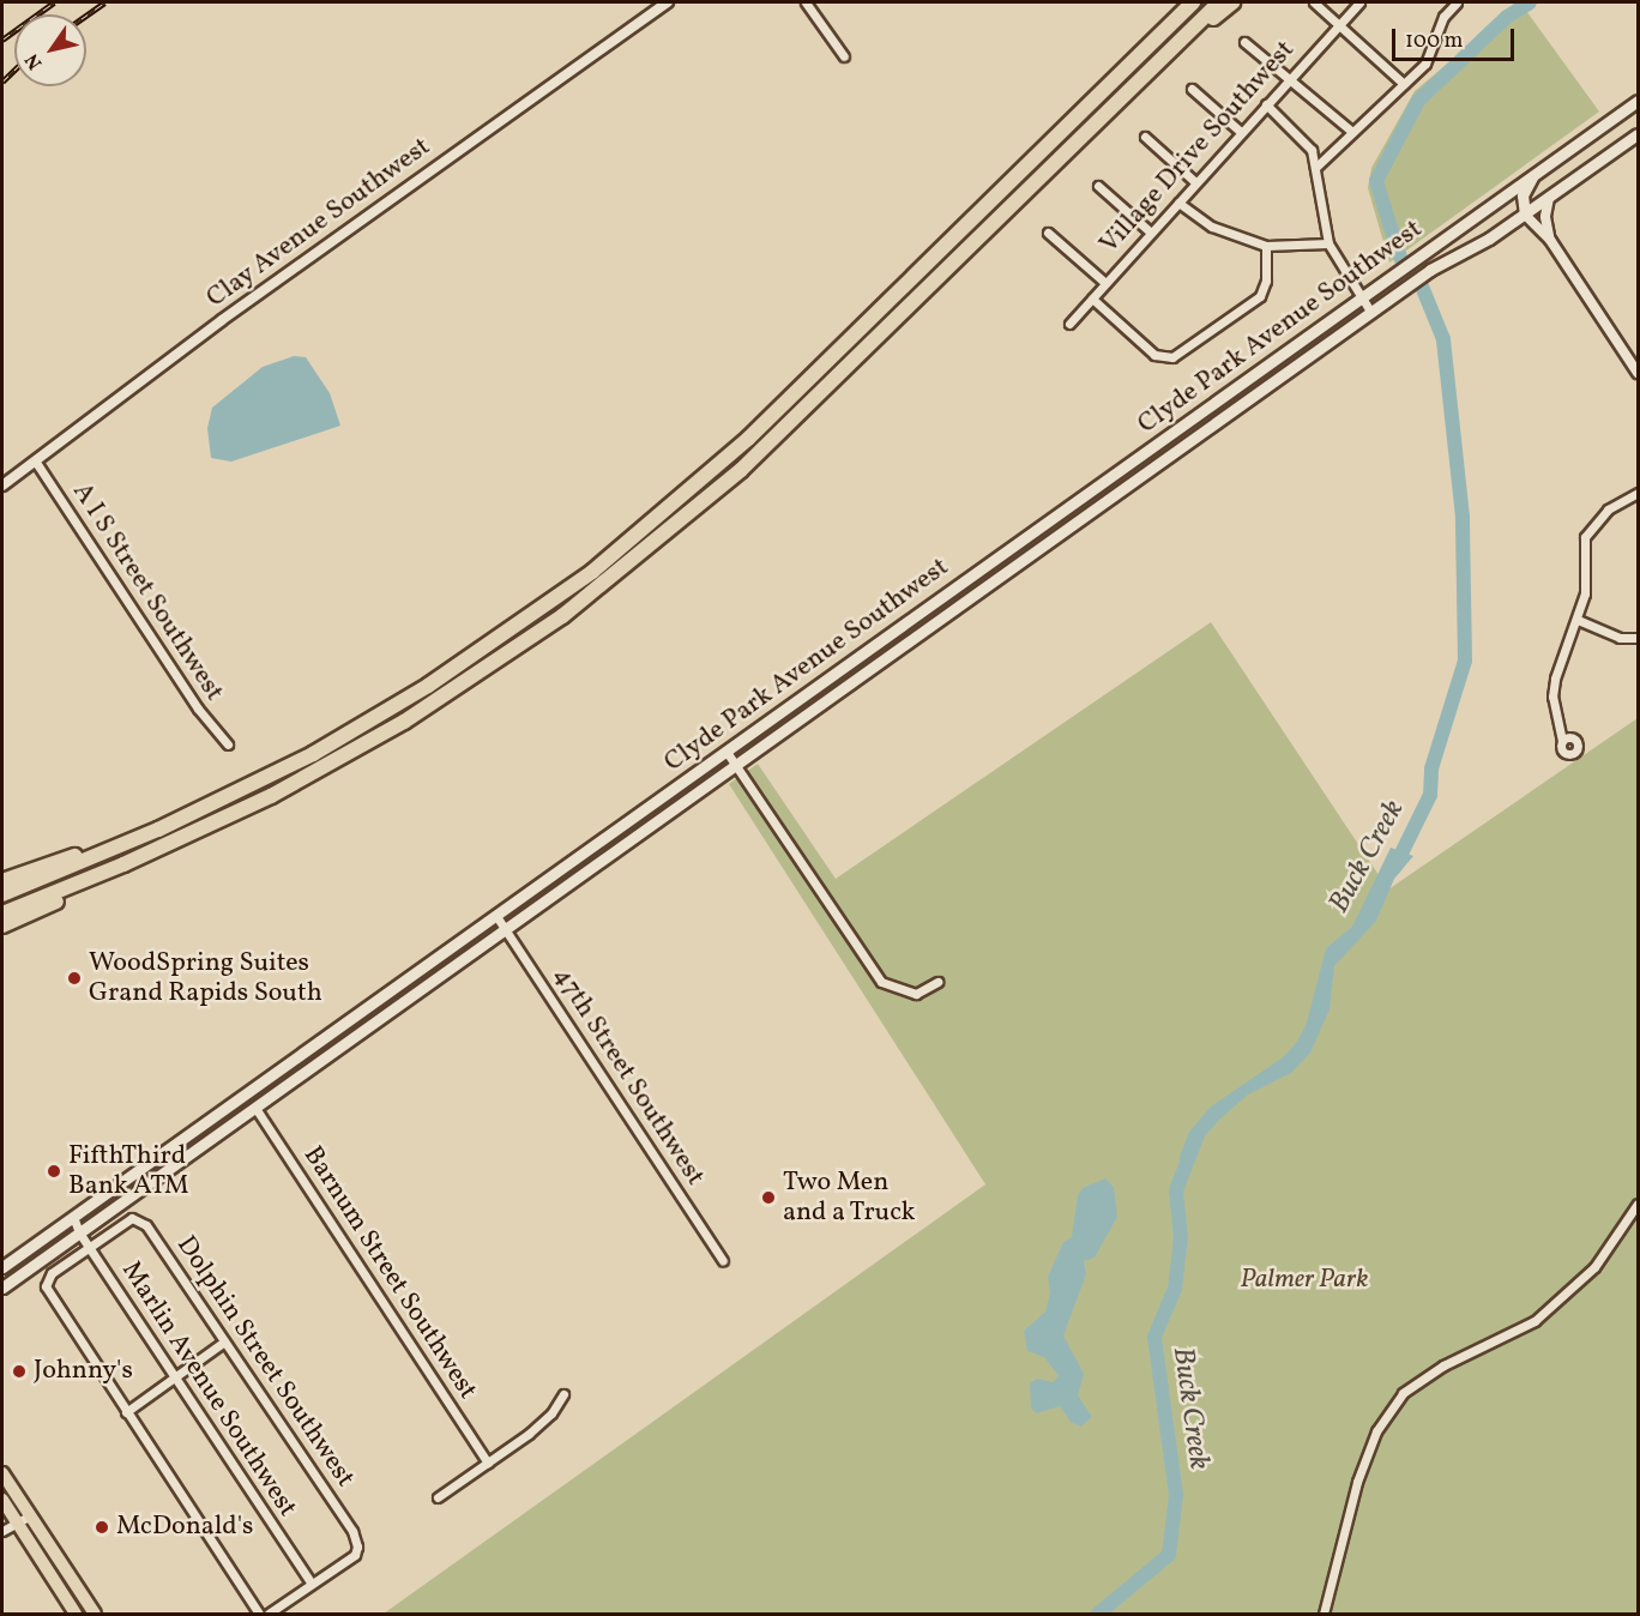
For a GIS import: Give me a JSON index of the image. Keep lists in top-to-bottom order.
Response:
{
  "streets": {
    "main road": ["Clyde Park Avenue Southwest"],
    "street": [
      "Village Drive Southwest",
      "Clay Avenue Southwest",
      "A I S Street Southwest",
      "47th Street Southwest",
      "Barnum Street Southwest",
      "Dolphin Street Southwest",
      "Marlin Avenue Southwest"
    ]
  },
  "crossings": [
    ["Clay Avenue Southwest", "A I S Street Southwest"],
    ["Clyde Park Avenue Southwest", "47th Street Southwest"],
    ["Clyde Park Avenue Southwest", "Barnum Street Southwest"],
    ["Clyde Park Avenue Southwest", "Marlin Avenue Southwest"],
    ["Dolphin Street Southwest", "Marlin Avenue Southwest"]
  ],
  "water": ["Buck Creek"],
  "parks": ["Palmer Park"],
  "places": [
    "WoodSpring Suites Grand Rapids South",
    "FifthThird Bank ATM",
    "Two Men and a Truck",
    "Johnny's",
    "McDonald's"
  ],
  "scale_bar": "100 m",
  "north": "bottom left"
}
